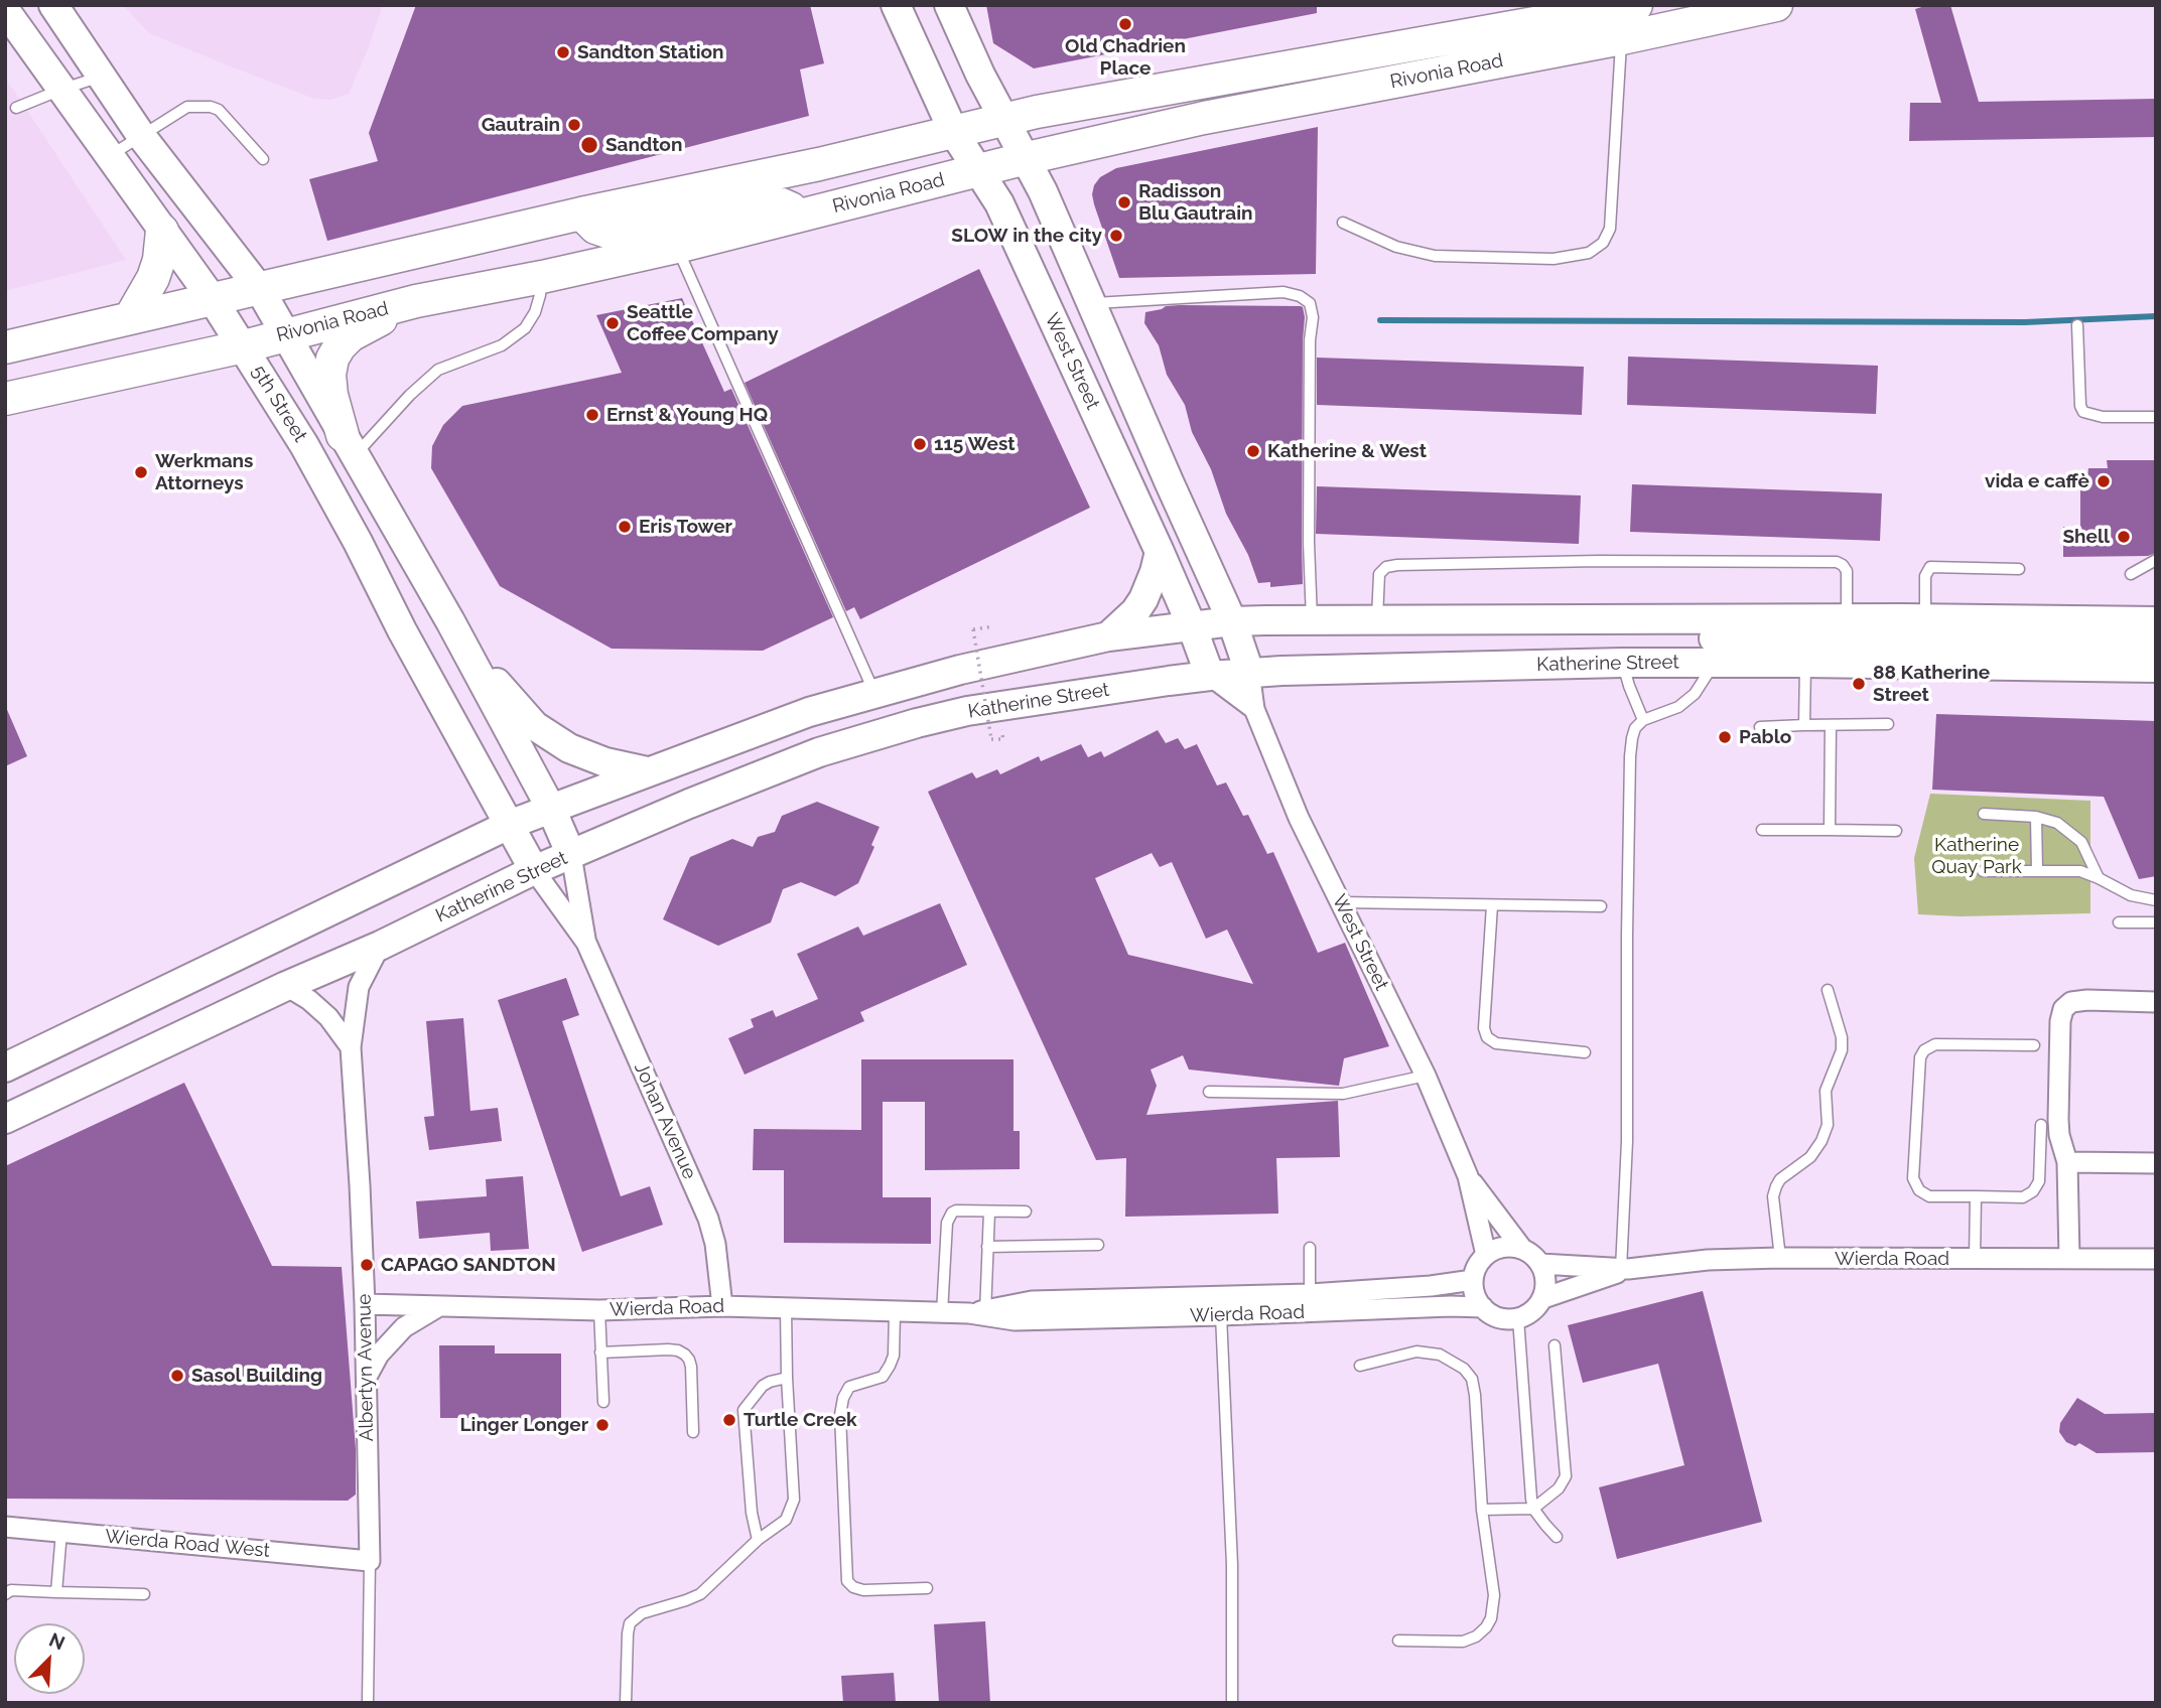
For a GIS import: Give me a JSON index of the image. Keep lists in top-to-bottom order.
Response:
{
  "streets": {
    "main road": [
      "Rivonia Road",
      "West Street",
      "5th Street",
      "Katherine Street"
    ],
    "street": [
      "Johan Avenue",
      "Wierda Road",
      "Albertyn Avenue",
      "Wierda Road West"
    ]
  },
  "crossings": [
    ["Rivonia Road", "West Street"],
    ["Rivonia Road", "5th Street"],
    ["West Street", "Katherine Street"],
    ["West Street", "Wierda Road"],
    ["5th Street", "Katherine Street"],
    ["5th Street", "Johan Avenue"],
    ["Katherine Street", "Johan Avenue"],
    ["Katherine Street", "Albertyn Avenue"],
    ["Johan Avenue", "Wierda Road"],
    ["Wierda Road", "Albertyn Avenue"],
    ["Albertyn Avenue", "Wierda Road West"]
  ],
  "parks": ["Katherine Quay Park"],
  "places": [
    "Old Chadrien Place",
    "Sandton Station",
    "Gautrain",
    "Sandton",
    "Radisson Blu Gautrain",
    "SLOW in the city",
    "Seattle Coffee Company",
    "Ernst & Young HQ",
    "115 West",
    "Katherine & West",
    "Werkmans Attorneys",
    "vida e caffè",
    "Eris Tower",
    "Shell",
    "88 Katherine Street",
    "Pablo",
    "CAPAGO SANDTON",
    "Sasol Building",
    "Turtle Creek",
    "Linger Longer"
  ],
  "north": "top right"
}
